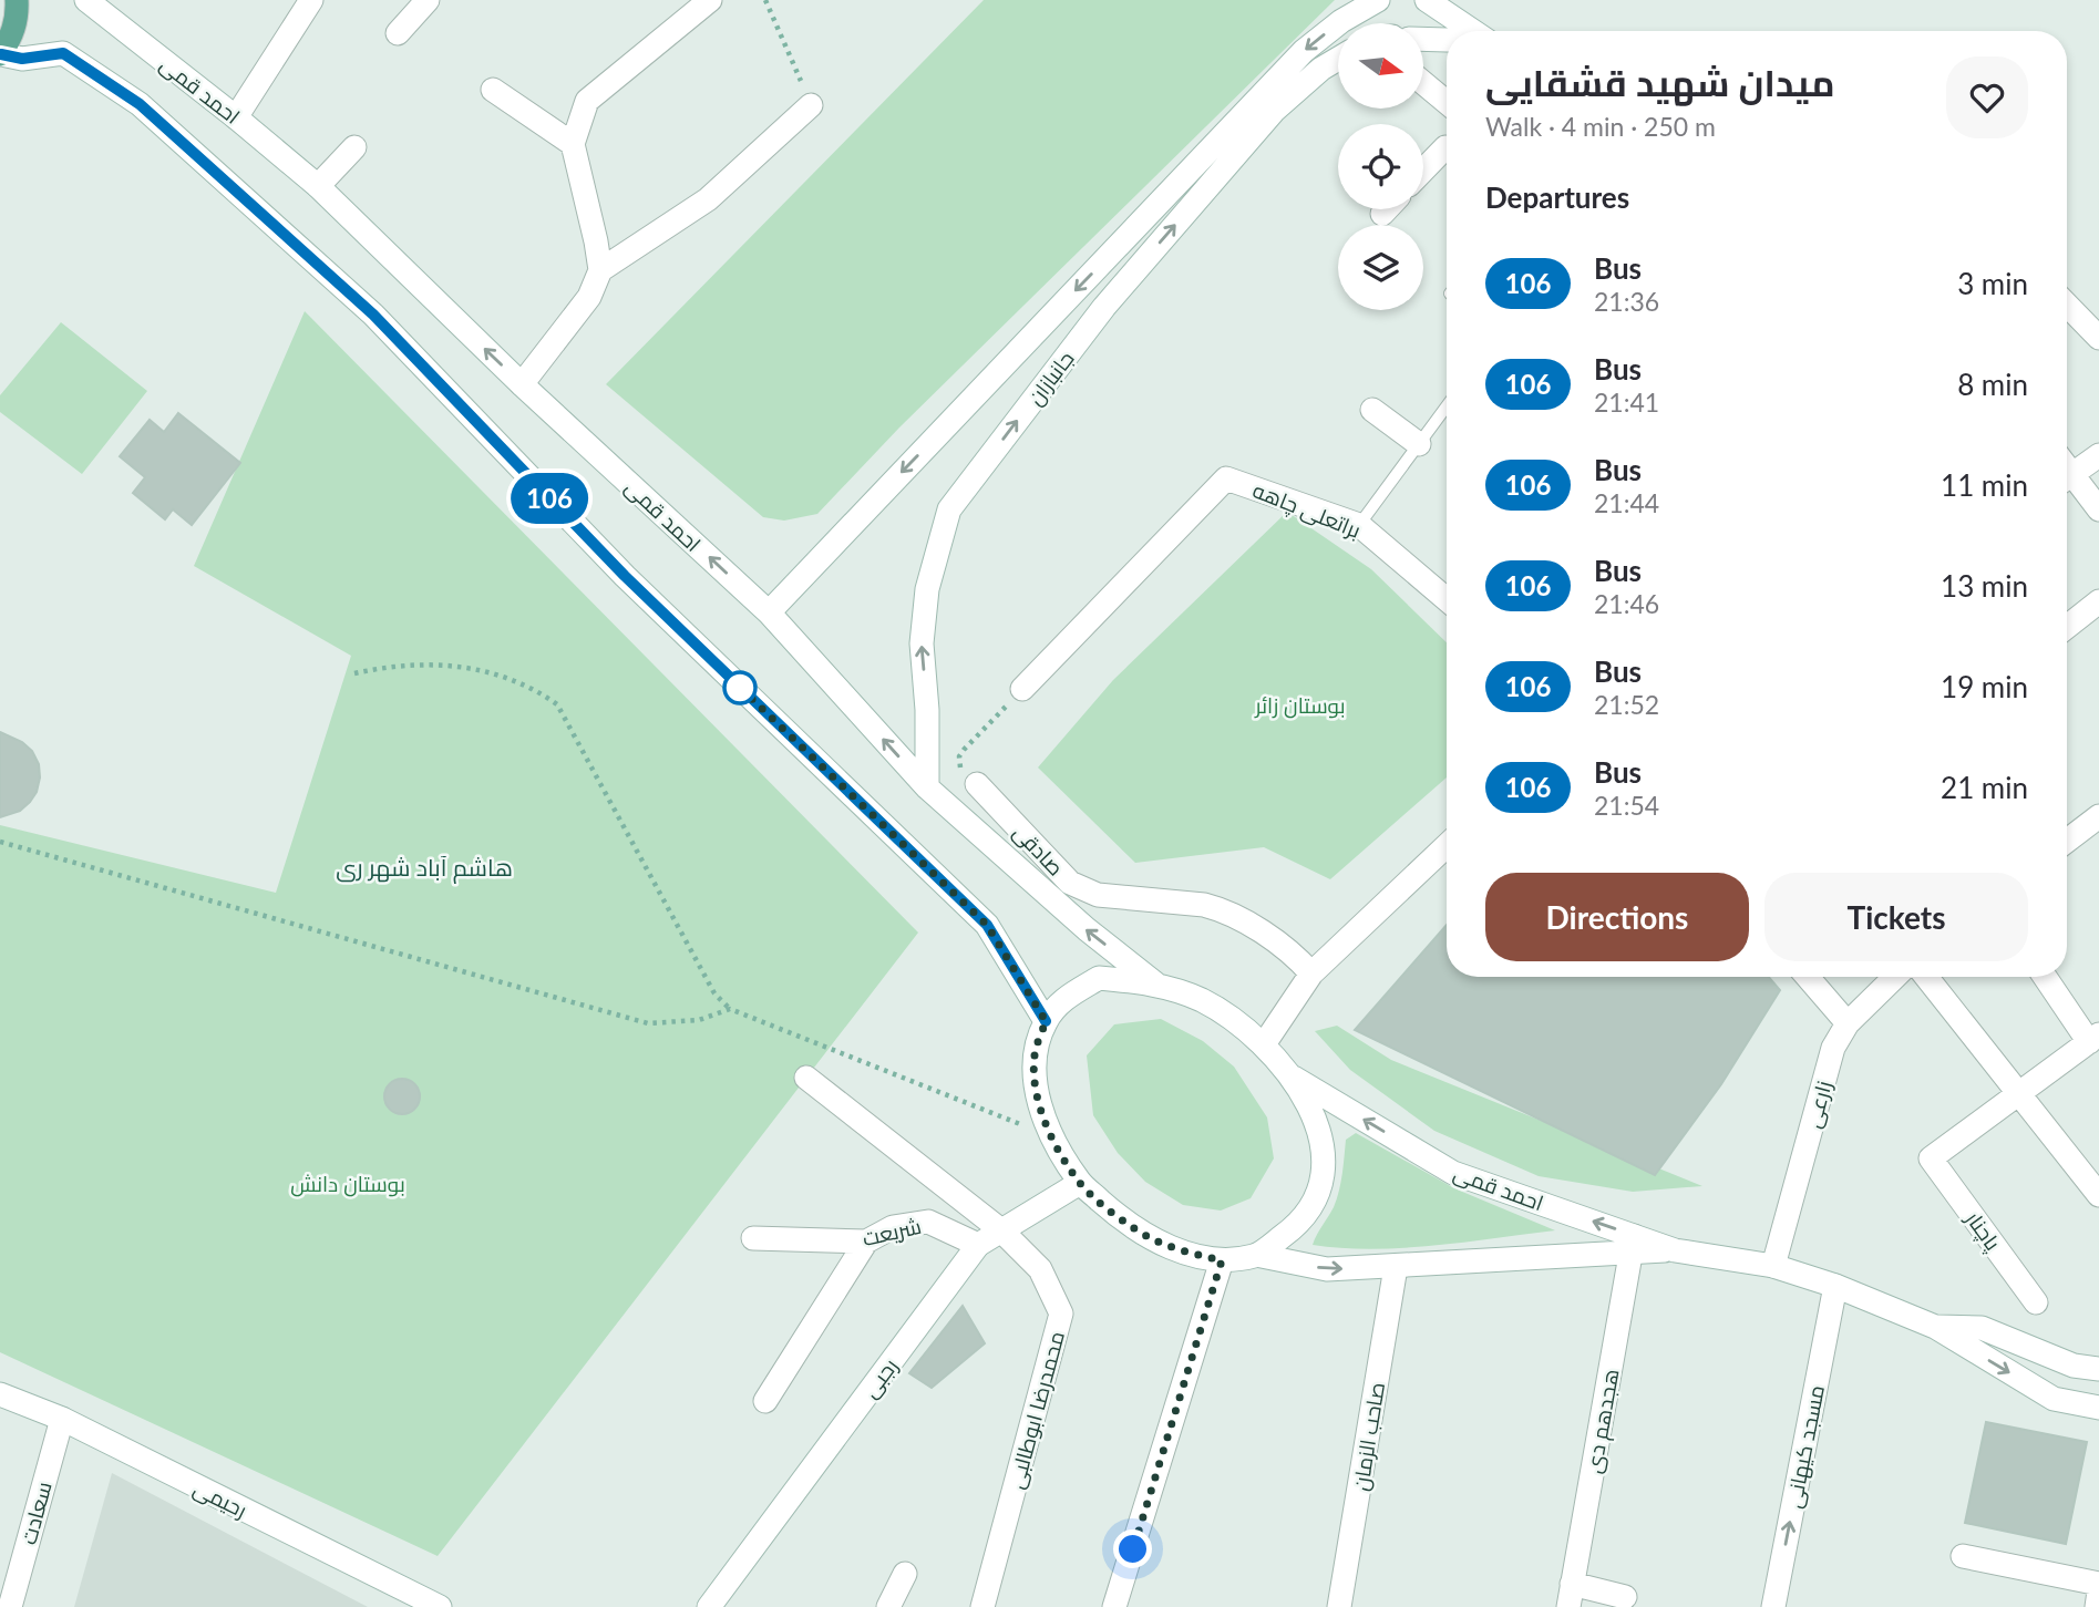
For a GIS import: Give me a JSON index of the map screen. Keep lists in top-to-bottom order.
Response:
{
  "streets": {
    "street": [
      "احمد قمی",
      "جانبازان",
      "براتعلی چاهه",
      "صادقی",
      "زارعی",
      "پاچنار",
      "شریعت",
      "رجبی",
      "محمدرضا ابوطالبی",
      "هجدهم دی",
      "صاحب الزمان",
      "مسجد کیهانی",
      "رحیمی",
      "سعادت"
    ]
  },
  "crossings": [
    ["احمد قمی", "جانبازان"],
    ["احمد قمی", "زارعی"],
    ["احمد قمی", "هجدهم دی"],
    ["احمد قمی", "صاحب الزمان"],
    ["احمد قمی", "مسجد کیهانی"],
    ["شریعت", "رجبی"],
    ["رجبی", "محمدرضا ابوطالبی"],
    ["رحیمی", "سعادت"]
  ],
  "one_way": ["مسجد کیهانی"],
  "districts": ["هاشم آباد شهر ری"],
  "parks": ["بوستان زائر", "بوستان دانش"],
  "lines": ["bus line 106"],
  "north": "right",
  "page": {
    "on_map": "106",
    "heading": [
      ["میدان شهید قشقایی", "Walk · 4 min · 250 m"],
      "Departures"
    ],
    "list": [
      {
        "mark": "106",
        "name": "Bus",
        "note": "21:36",
        "value": "3 min"
      },
      {
        "mark": "106",
        "name": "Bus",
        "note": "21:41",
        "value": "8 min"
      },
      {
        "mark": "106",
        "name": "Bus",
        "note": "21:44",
        "value": "11 min"
      },
      {
        "mark": "106",
        "name": "Bus",
        "note": "21:46",
        "value": "13 min"
      },
      {
        "mark": "106",
        "name": "Bus",
        "note": "21:52",
        "value": "19 min"
      },
      {
        "mark": "106",
        "name": "Bus",
        "note": "21:54",
        "value": "21 min"
      }
    ],
    "buttons": ["Directions", "Tickets"]
  }
}
